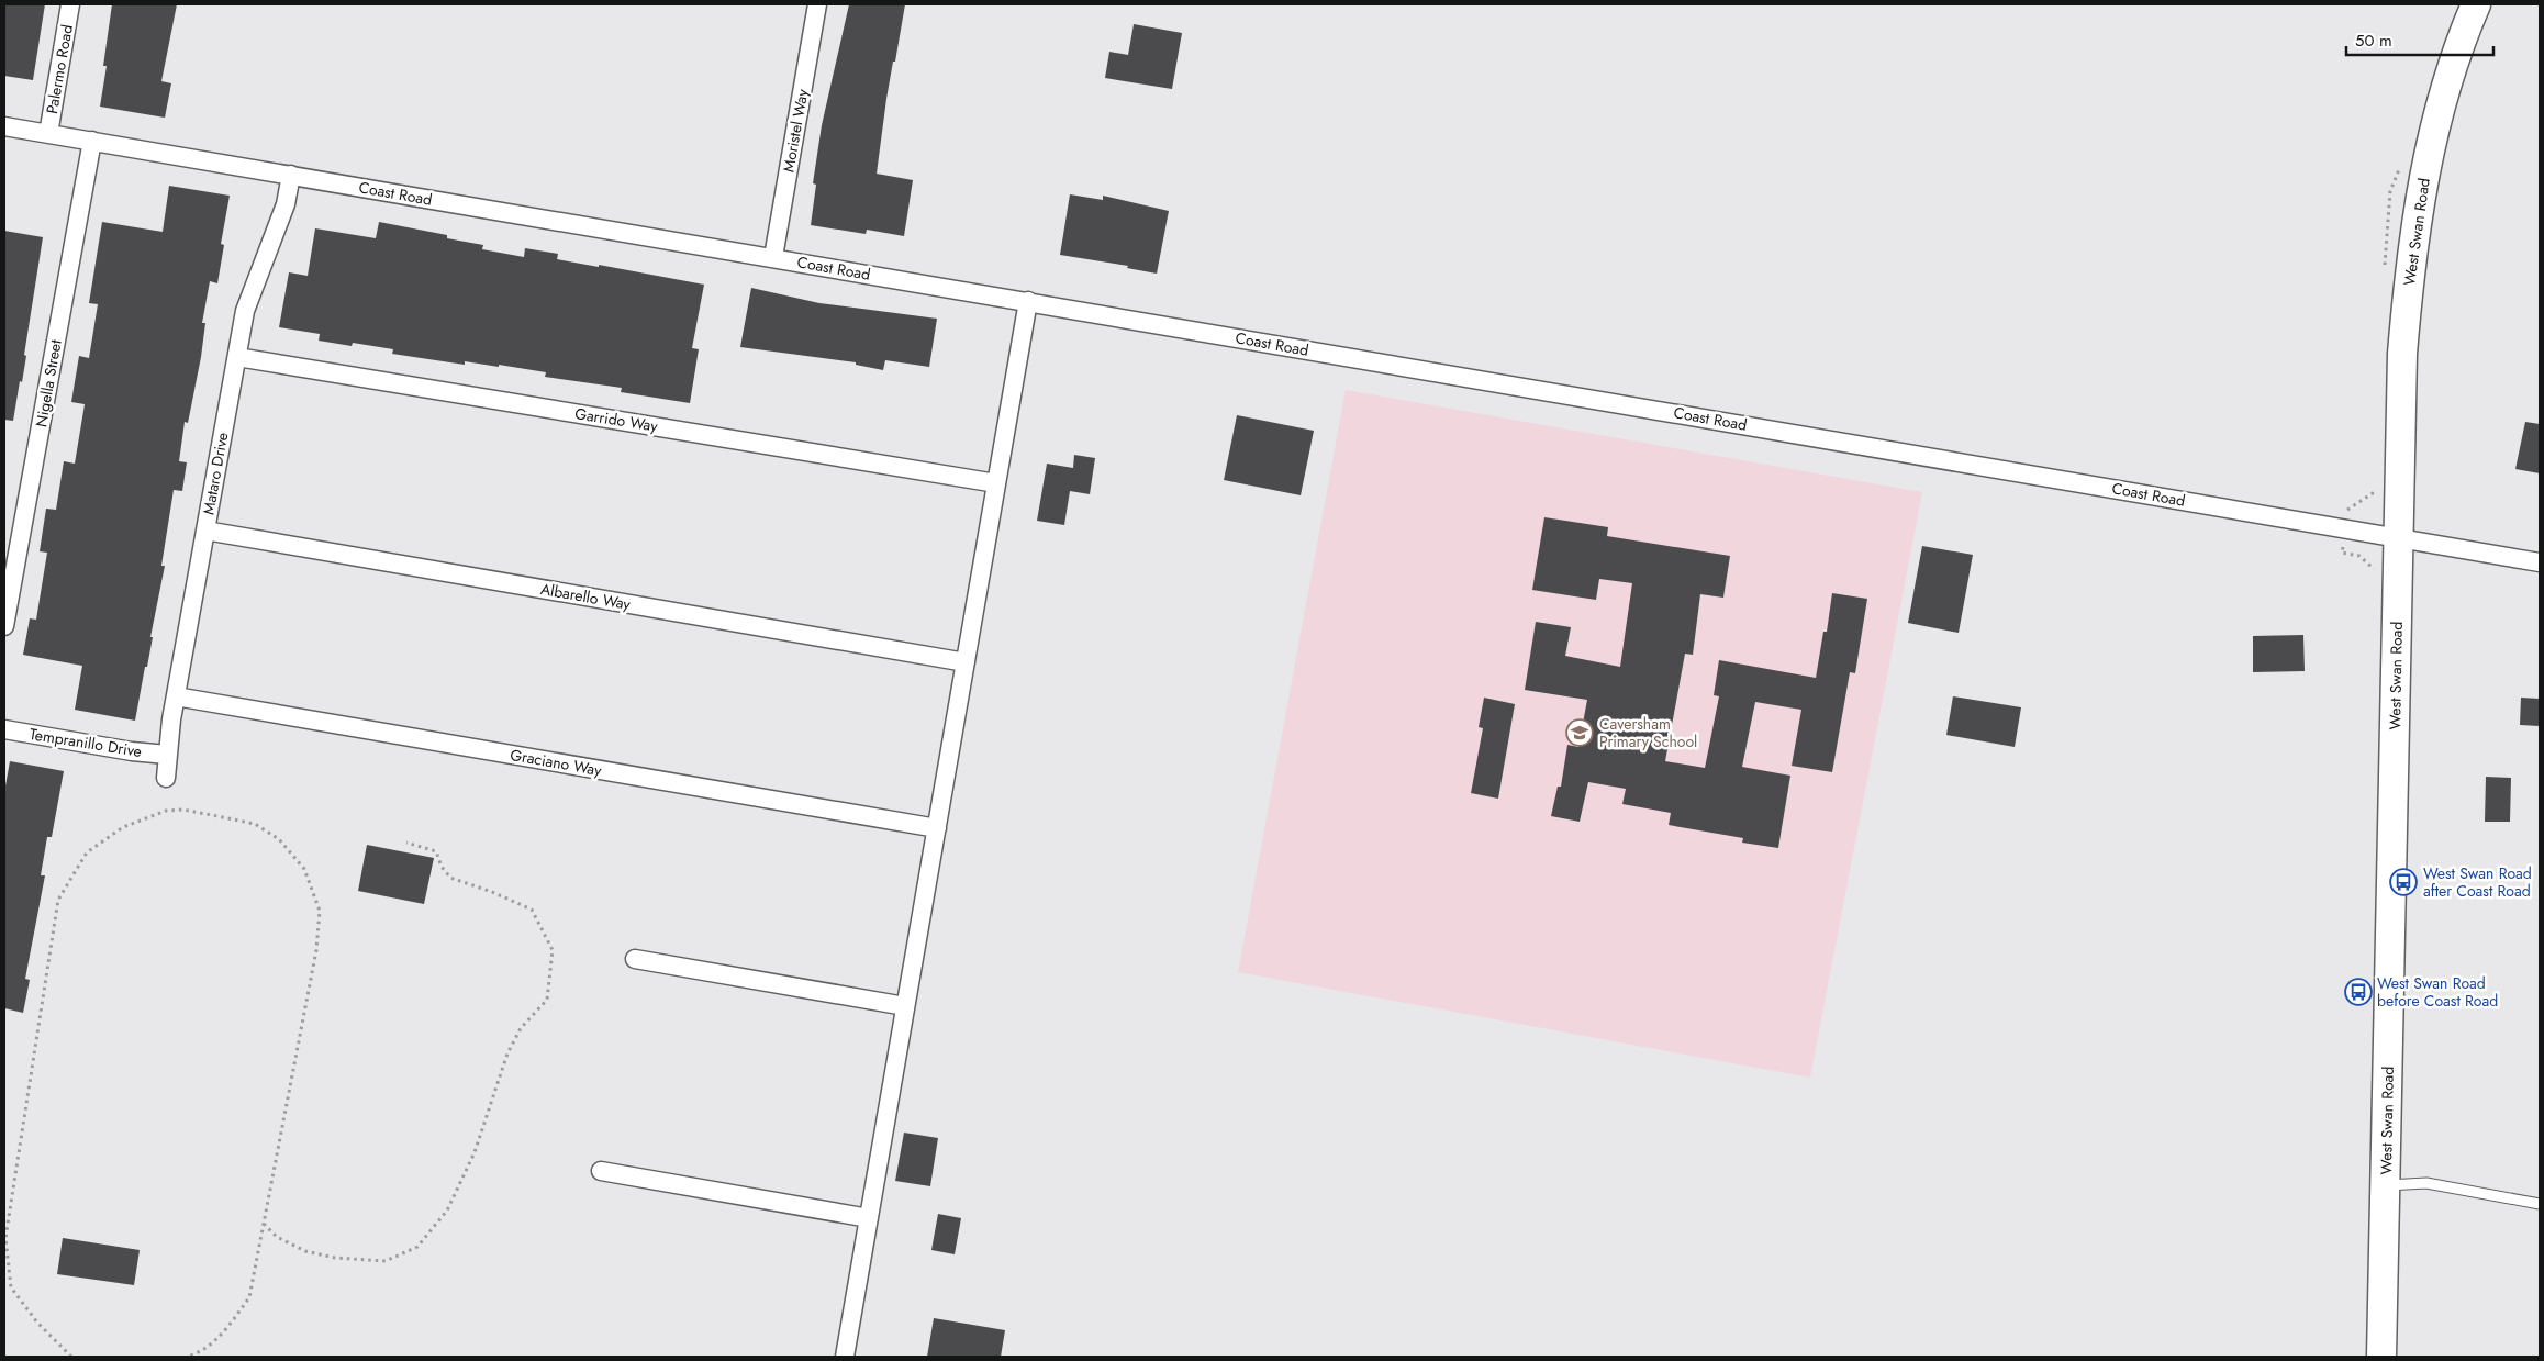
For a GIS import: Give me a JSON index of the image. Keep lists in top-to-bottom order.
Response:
{
  "streets": {
    "main road": ["West Swan Road"],
    "street": [
      "Palermo Road",
      "Moristel Way",
      "Coast Road",
      "Nigella Street",
      "Garrido Way",
      "Mataro Drive",
      "Albarello Way",
      "Tempranillo Drive",
      "Graciano Way"
    ]
  },
  "crossings": [
    ["Palermo Road", "Coast Road"],
    ["Moristel Way", "Coast Road"],
    ["Coast Road", "West Swan Road"],
    ["Coast Road", "Nigella Street"],
    ["Coast Road", "Mataro Drive"],
    ["Garrido Way", "Mataro Drive"],
    ["Mataro Drive", "Albarello Way"],
    ["Mataro Drive", "Tempranillo Drive"],
    ["Mataro Drive", "Graciano Way"]
  ],
  "places": {
    "school or university": ["Caversham Primary School"],
    "bus stop": ["West Swan Road after Coast Road", "West Swan Road before Coast Road"]
  },
  "scale_bar": "50 m"
}
